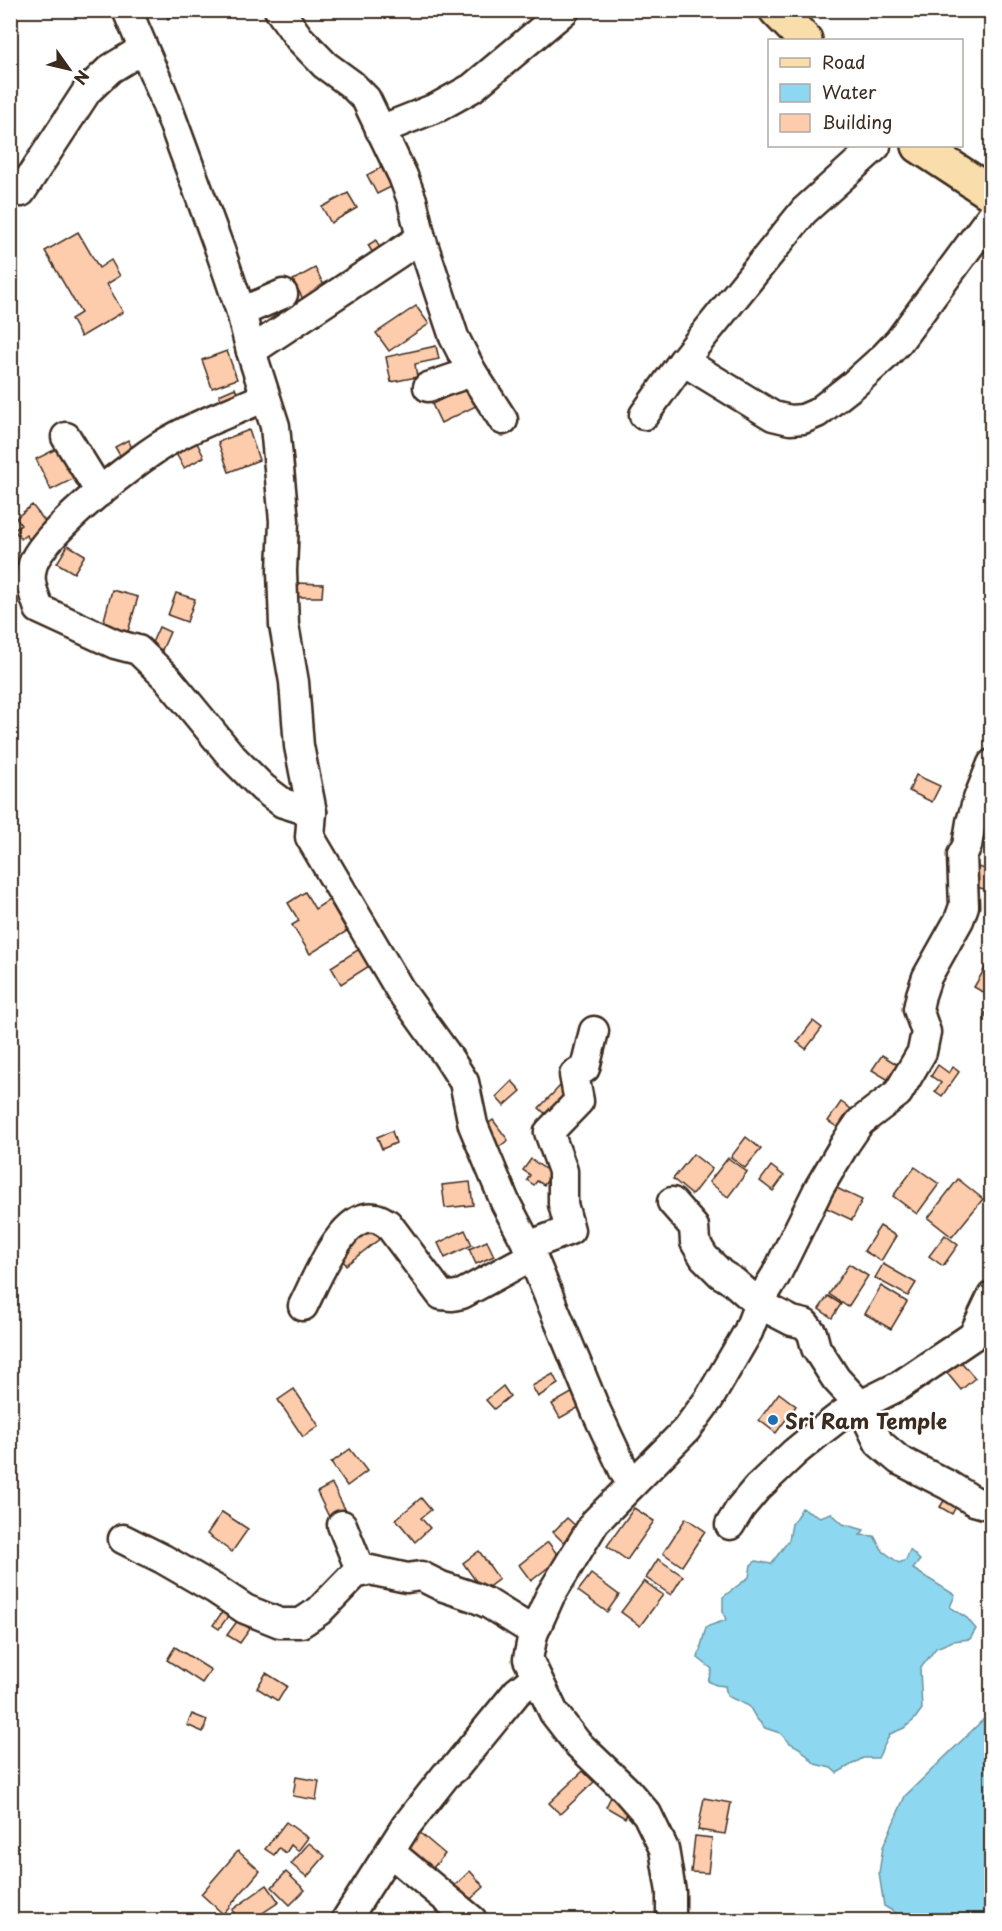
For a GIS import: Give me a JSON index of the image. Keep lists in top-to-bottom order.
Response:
{
  "places": ["Sri Ram Temple"],
  "legend": ["Road", "Water", "Building"],
  "north": "bottom right"
}
